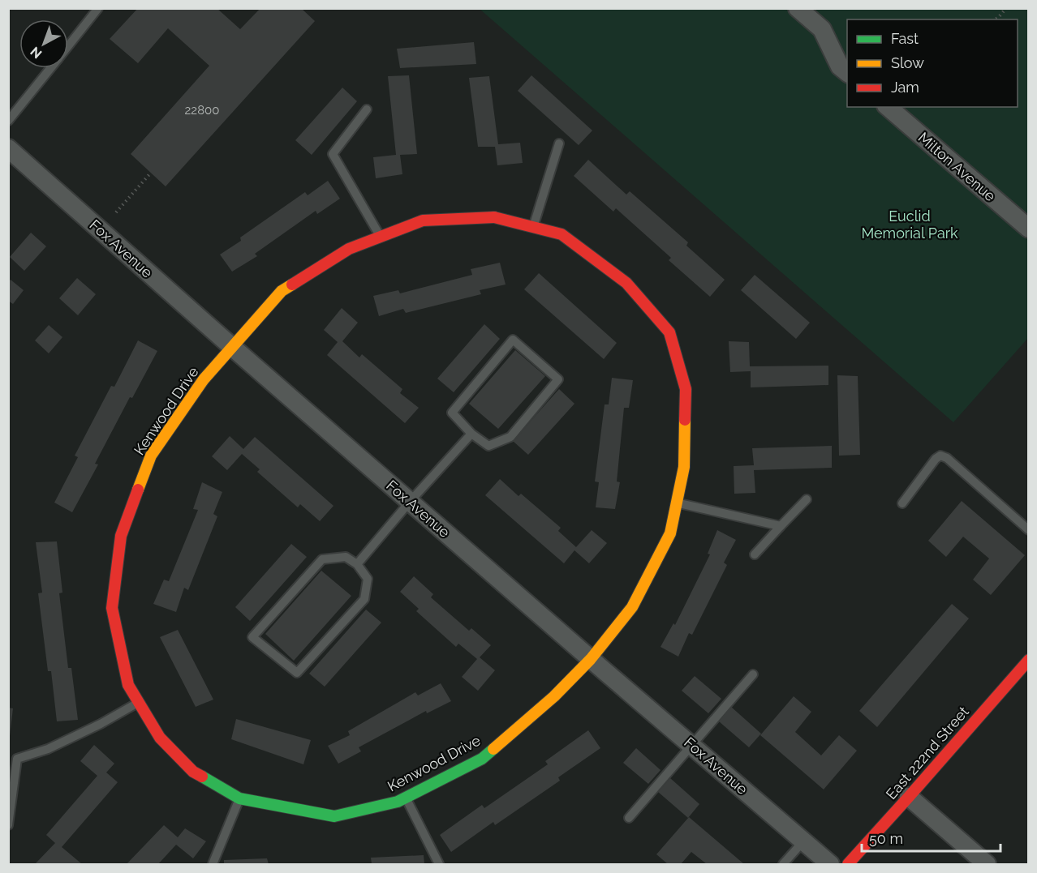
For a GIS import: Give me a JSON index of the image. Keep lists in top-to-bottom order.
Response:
{
  "streets": {
    "street": [
      "Milton Avenue",
      "Fox Avenue",
      "Kenwood Drive",
      "East 222nd Street"
    ]
  },
  "crossings": [
    ["Fox Avenue", "Kenwood Drive"]
  ],
  "parks": ["Euclid Memorial Park"],
  "house_numbers": ["22800"],
  "legend": ["Fast", "Slow", "Jam"],
  "scale_bar": "50 m",
  "north": "bottom left"
}
